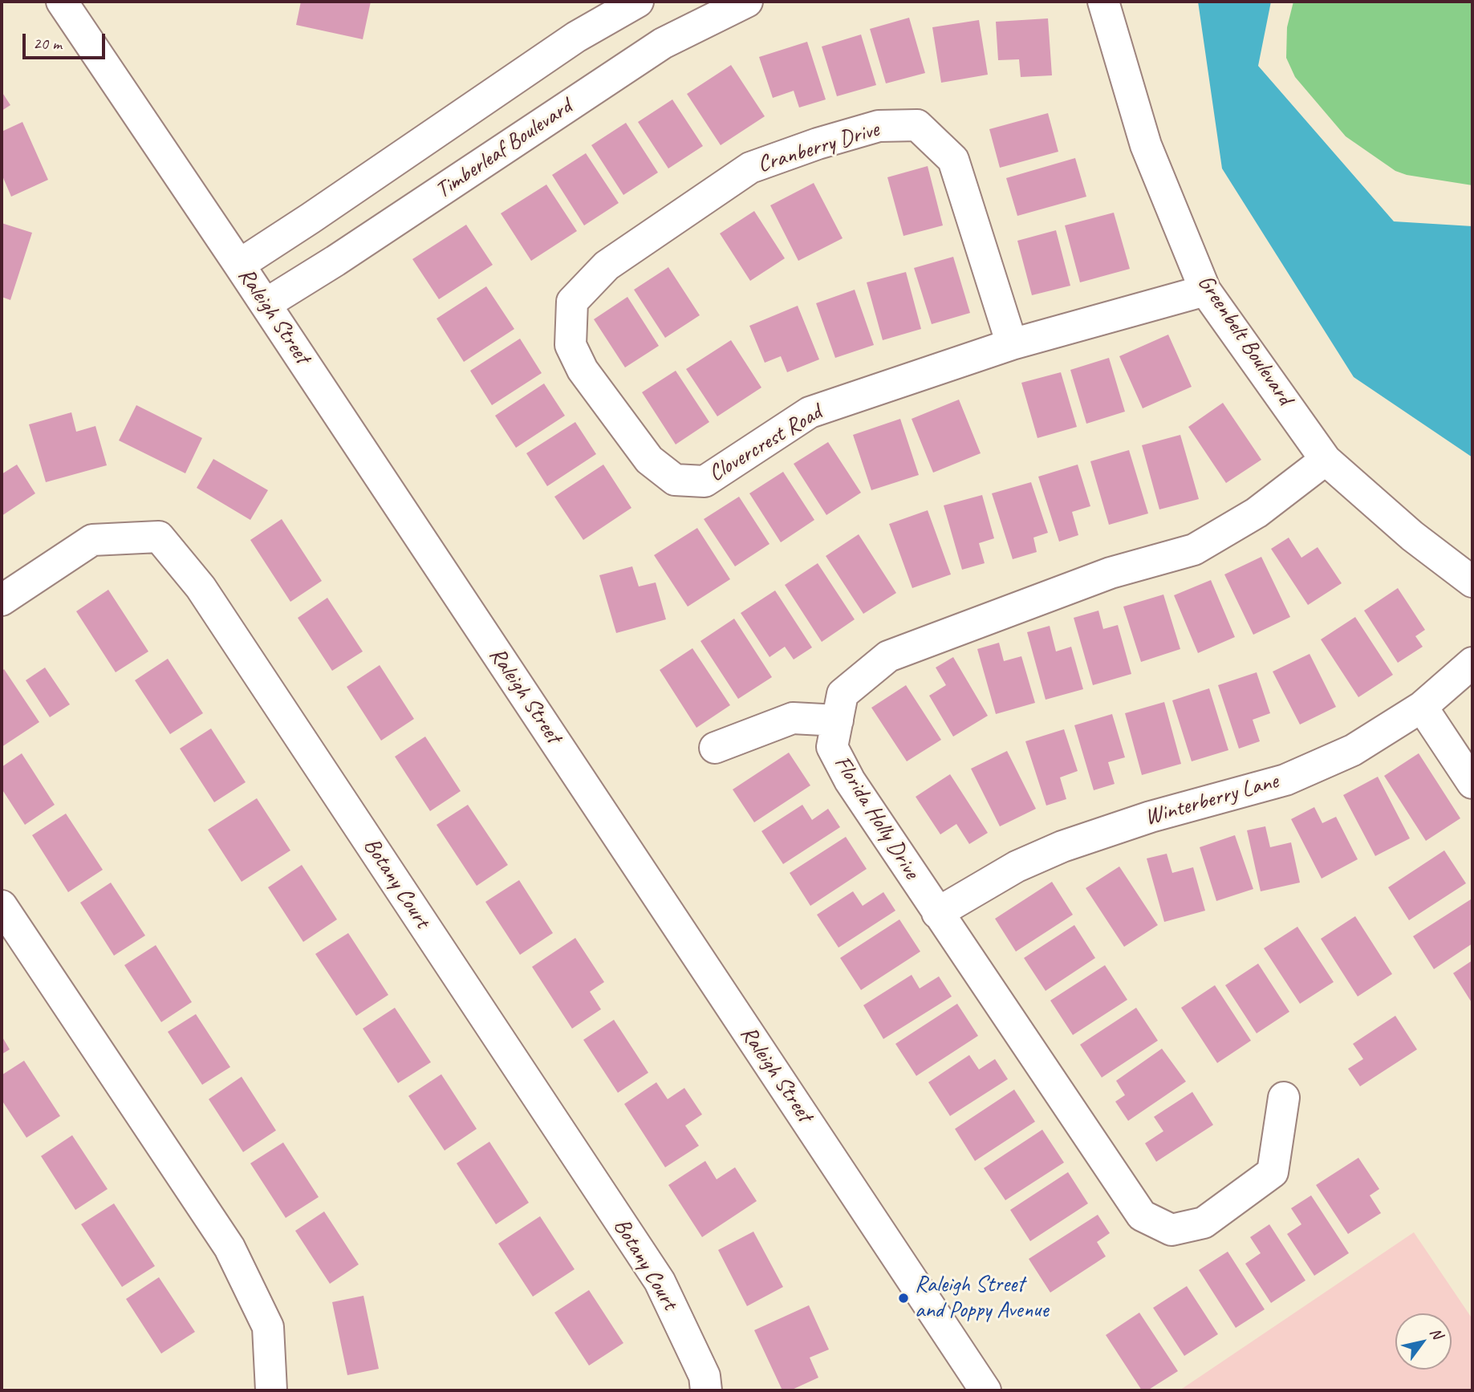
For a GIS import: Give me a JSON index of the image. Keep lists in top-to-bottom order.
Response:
{
  "streets": {
    "street": [
      "Cranberry Drive",
      "Timberleaf Boulevard",
      "Raleigh Street",
      "Greenbelt Boulevard",
      "Clovercrest Road",
      "Winterberry Lane",
      "Florida Holly Drive",
      "Botany Court"
    ]
  },
  "crossings": [
    ["Cranberry Drive", "Clovercrest Road"],
    ["Timberleaf Boulevard", "Raleigh Street"],
    ["Greenbelt Boulevard", "Clovercrest Road"],
    ["Greenbelt Boulevard", "Florida Holly Drive"],
    ["Winterberry Lane", "Florida Holly Drive"]
  ],
  "places": ["Raleigh Street and Poppy Avenue"],
  "scale_bar": "20 m",
  "north": "top right"
}
